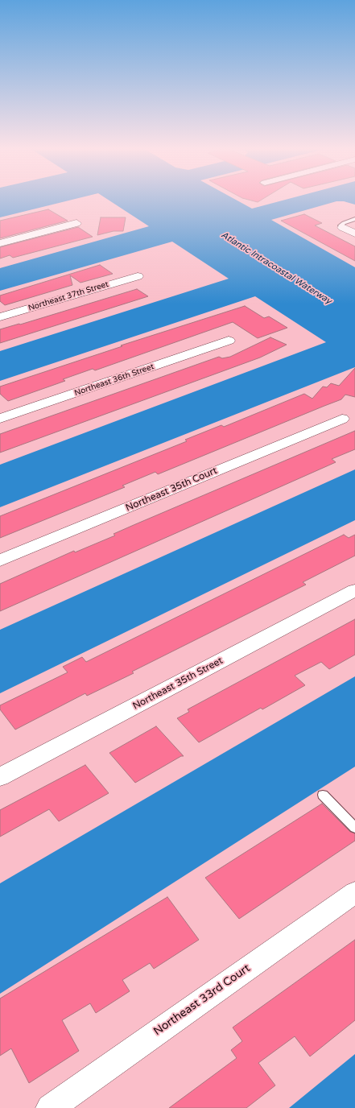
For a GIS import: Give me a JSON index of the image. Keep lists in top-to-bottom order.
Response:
{
  "streets": {
    "street": [
      "Northeast 37th Street",
      "Northeast 36th Street",
      "Northeast 35th Court",
      "Northeast 35th Street",
      "Northeast 33rd Court"
    ]
  },
  "water": ["Atlantic Intracoastal Waterway"]
}
